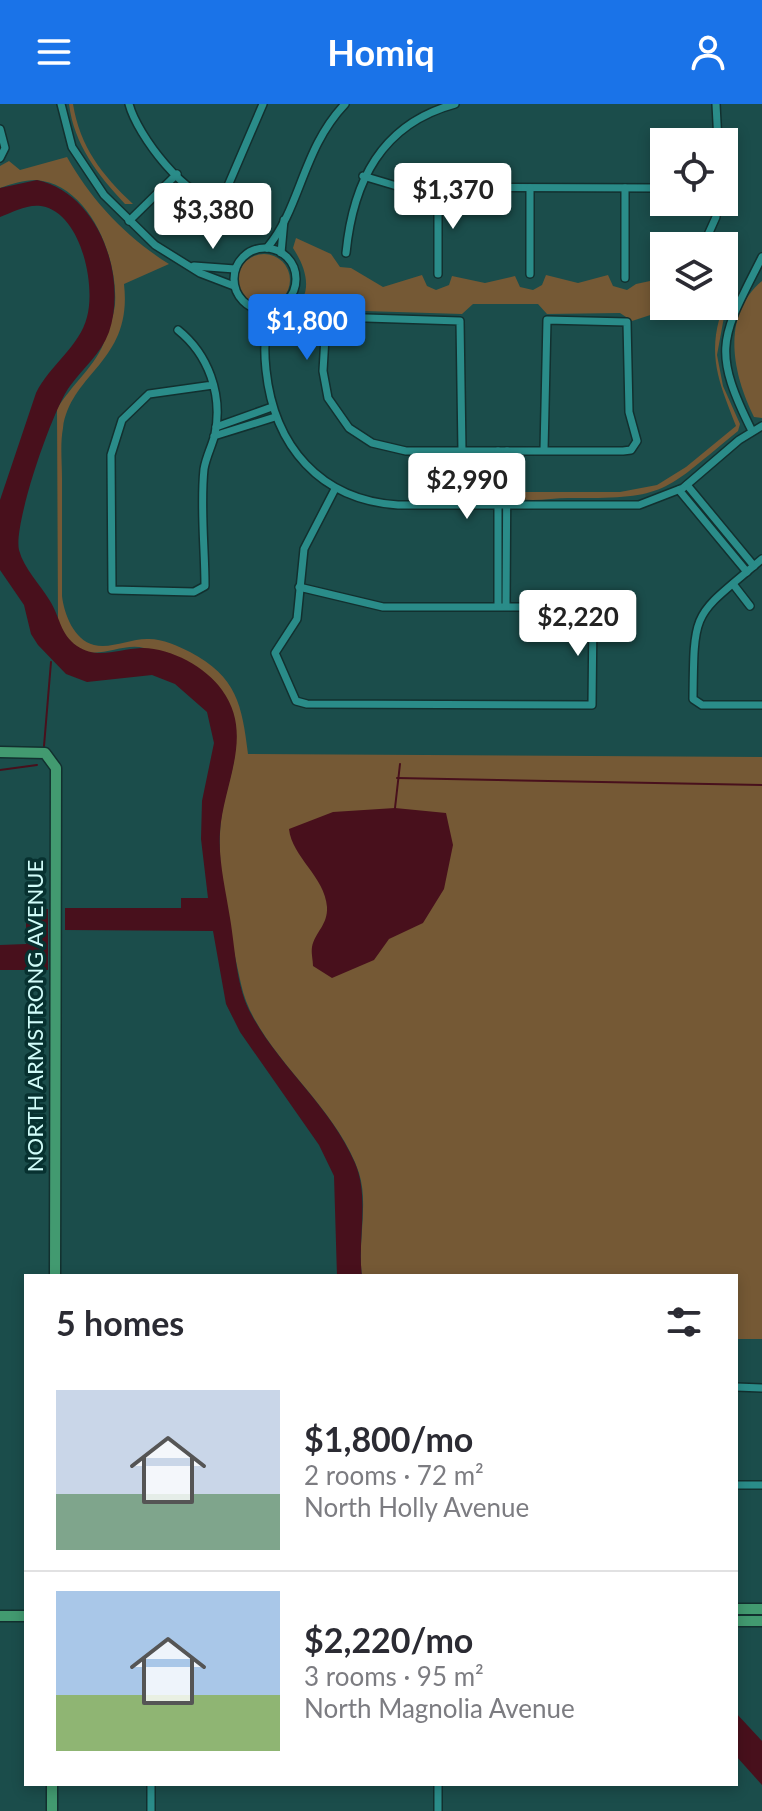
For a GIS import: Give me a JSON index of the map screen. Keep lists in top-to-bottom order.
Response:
{
  "streets": {
    "street": ["NORTH ARMSTRONG AVENUE"]
  },
  "page": {
    "header": "Homiq",
    "price": [
      "$1,370",
      "$3,380",
      "$1,800",
      "$2,990",
      "$2,220"
    ],
    "heading": "5 homes",
    "list": [
      {
        "name": "$1,800/mo",
        "note": "2 rooms · 72 m² · North Holly Avenue"
      },
      {
        "name": "$2,220/mo",
        "note": "3 rooms · 95 m² · North Magnolia Avenue"
      }
    ]
  }
}
